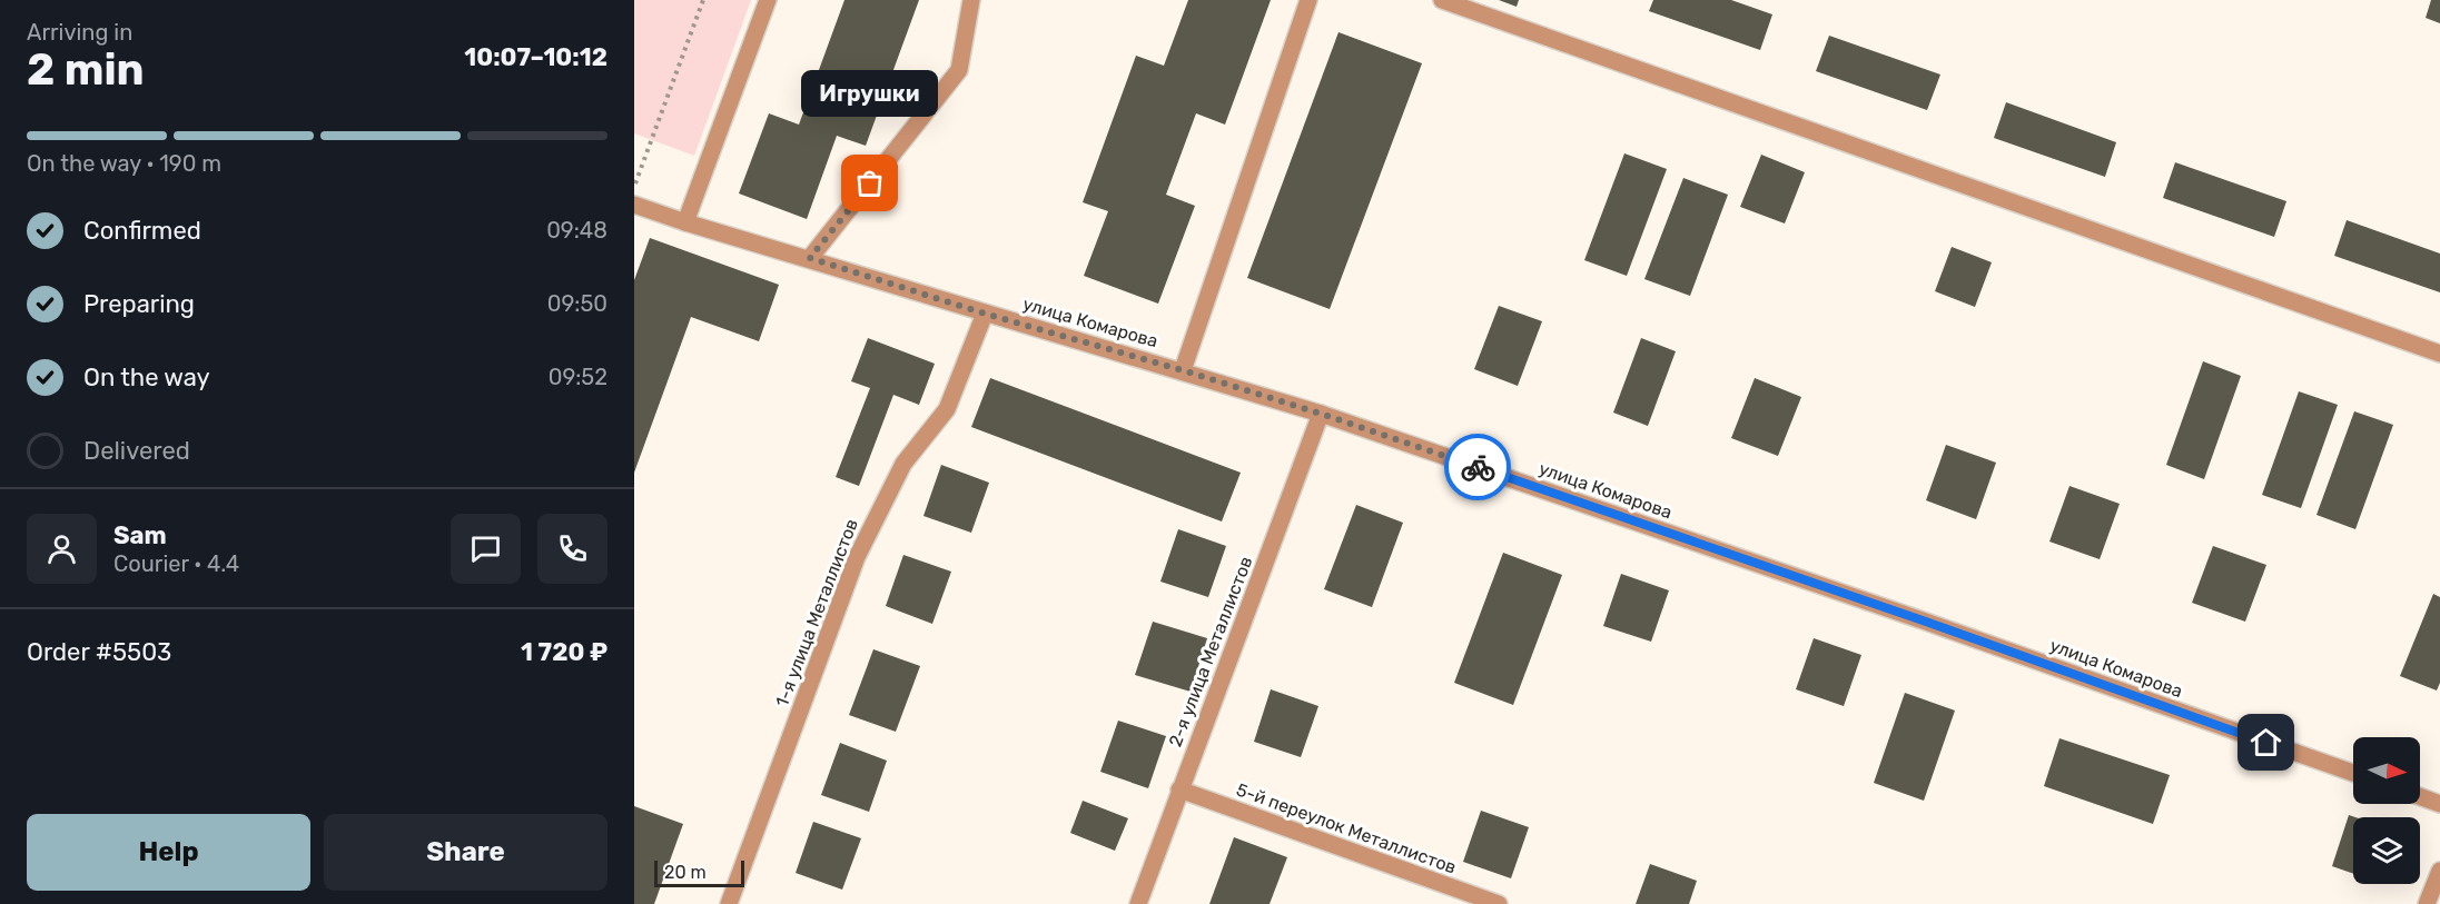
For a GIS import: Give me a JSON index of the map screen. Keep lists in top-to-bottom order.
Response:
{
  "streets": {
    "street": [
      "улица Комарова",
      "1-я улица Металлистов",
      "2-я улица Металлистов",
      "5-й переулок Металлистов"
    ]
  },
  "crossings": [
    ["улица Комарова", "1-я улица Металлистов"],
    ["улица Комарова", "2-я улица Металлистов"],
    ["2-я улица Металлистов", "5-й переулок Металлистов"]
  ],
  "places": ["Игрушки"],
  "scale_bar": "20 m",
  "north": "right",
  "page": {
    "heading": ["2 min", "Arriving in", "10:07–10:12"],
    "panel": [
      "Sam",
      "Courier · 4.4",
      "Order #5503",
      "1 720 ₽"
    ],
    "bubble": "Игрушки",
    "bar": "On the way · 190 m",
    "list": [
      ["Confirmed", "09:48"],
      ["Preparing", "09:50"],
      ["On the way", "09:52"],
      "Delivered"
    ],
    "buttons": ["Help", "Share"],
    "scale": "20 m"
  }
}
